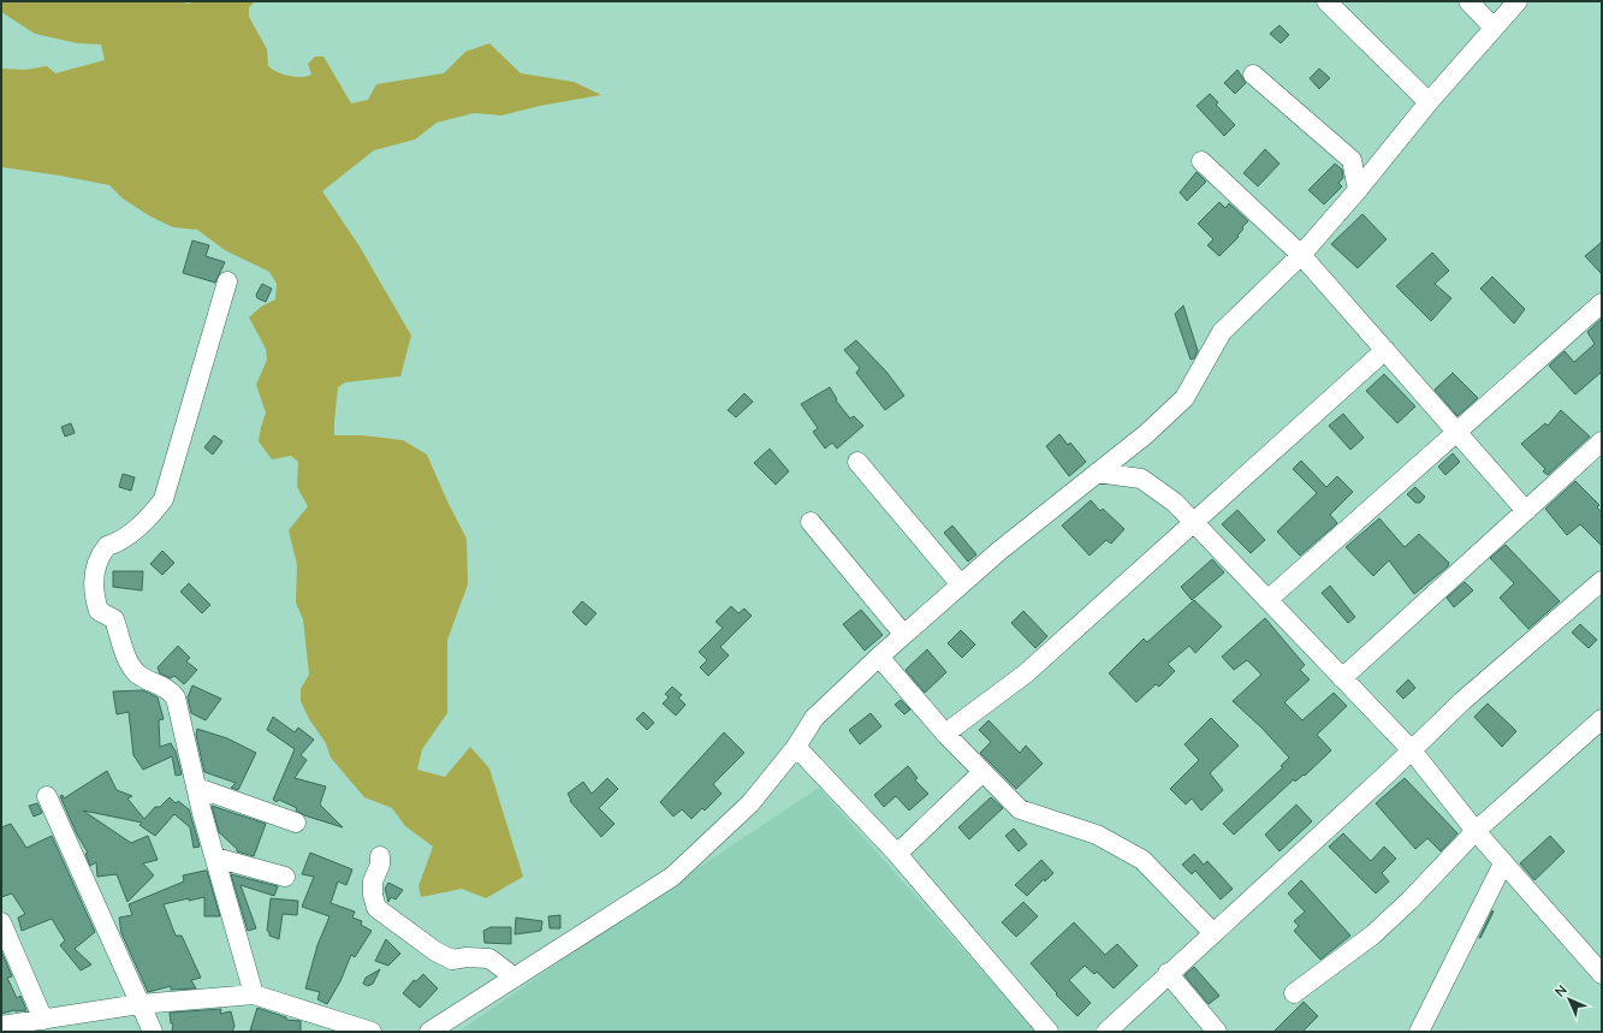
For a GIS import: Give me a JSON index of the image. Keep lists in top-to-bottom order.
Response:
{
  "north": "top left"
}
